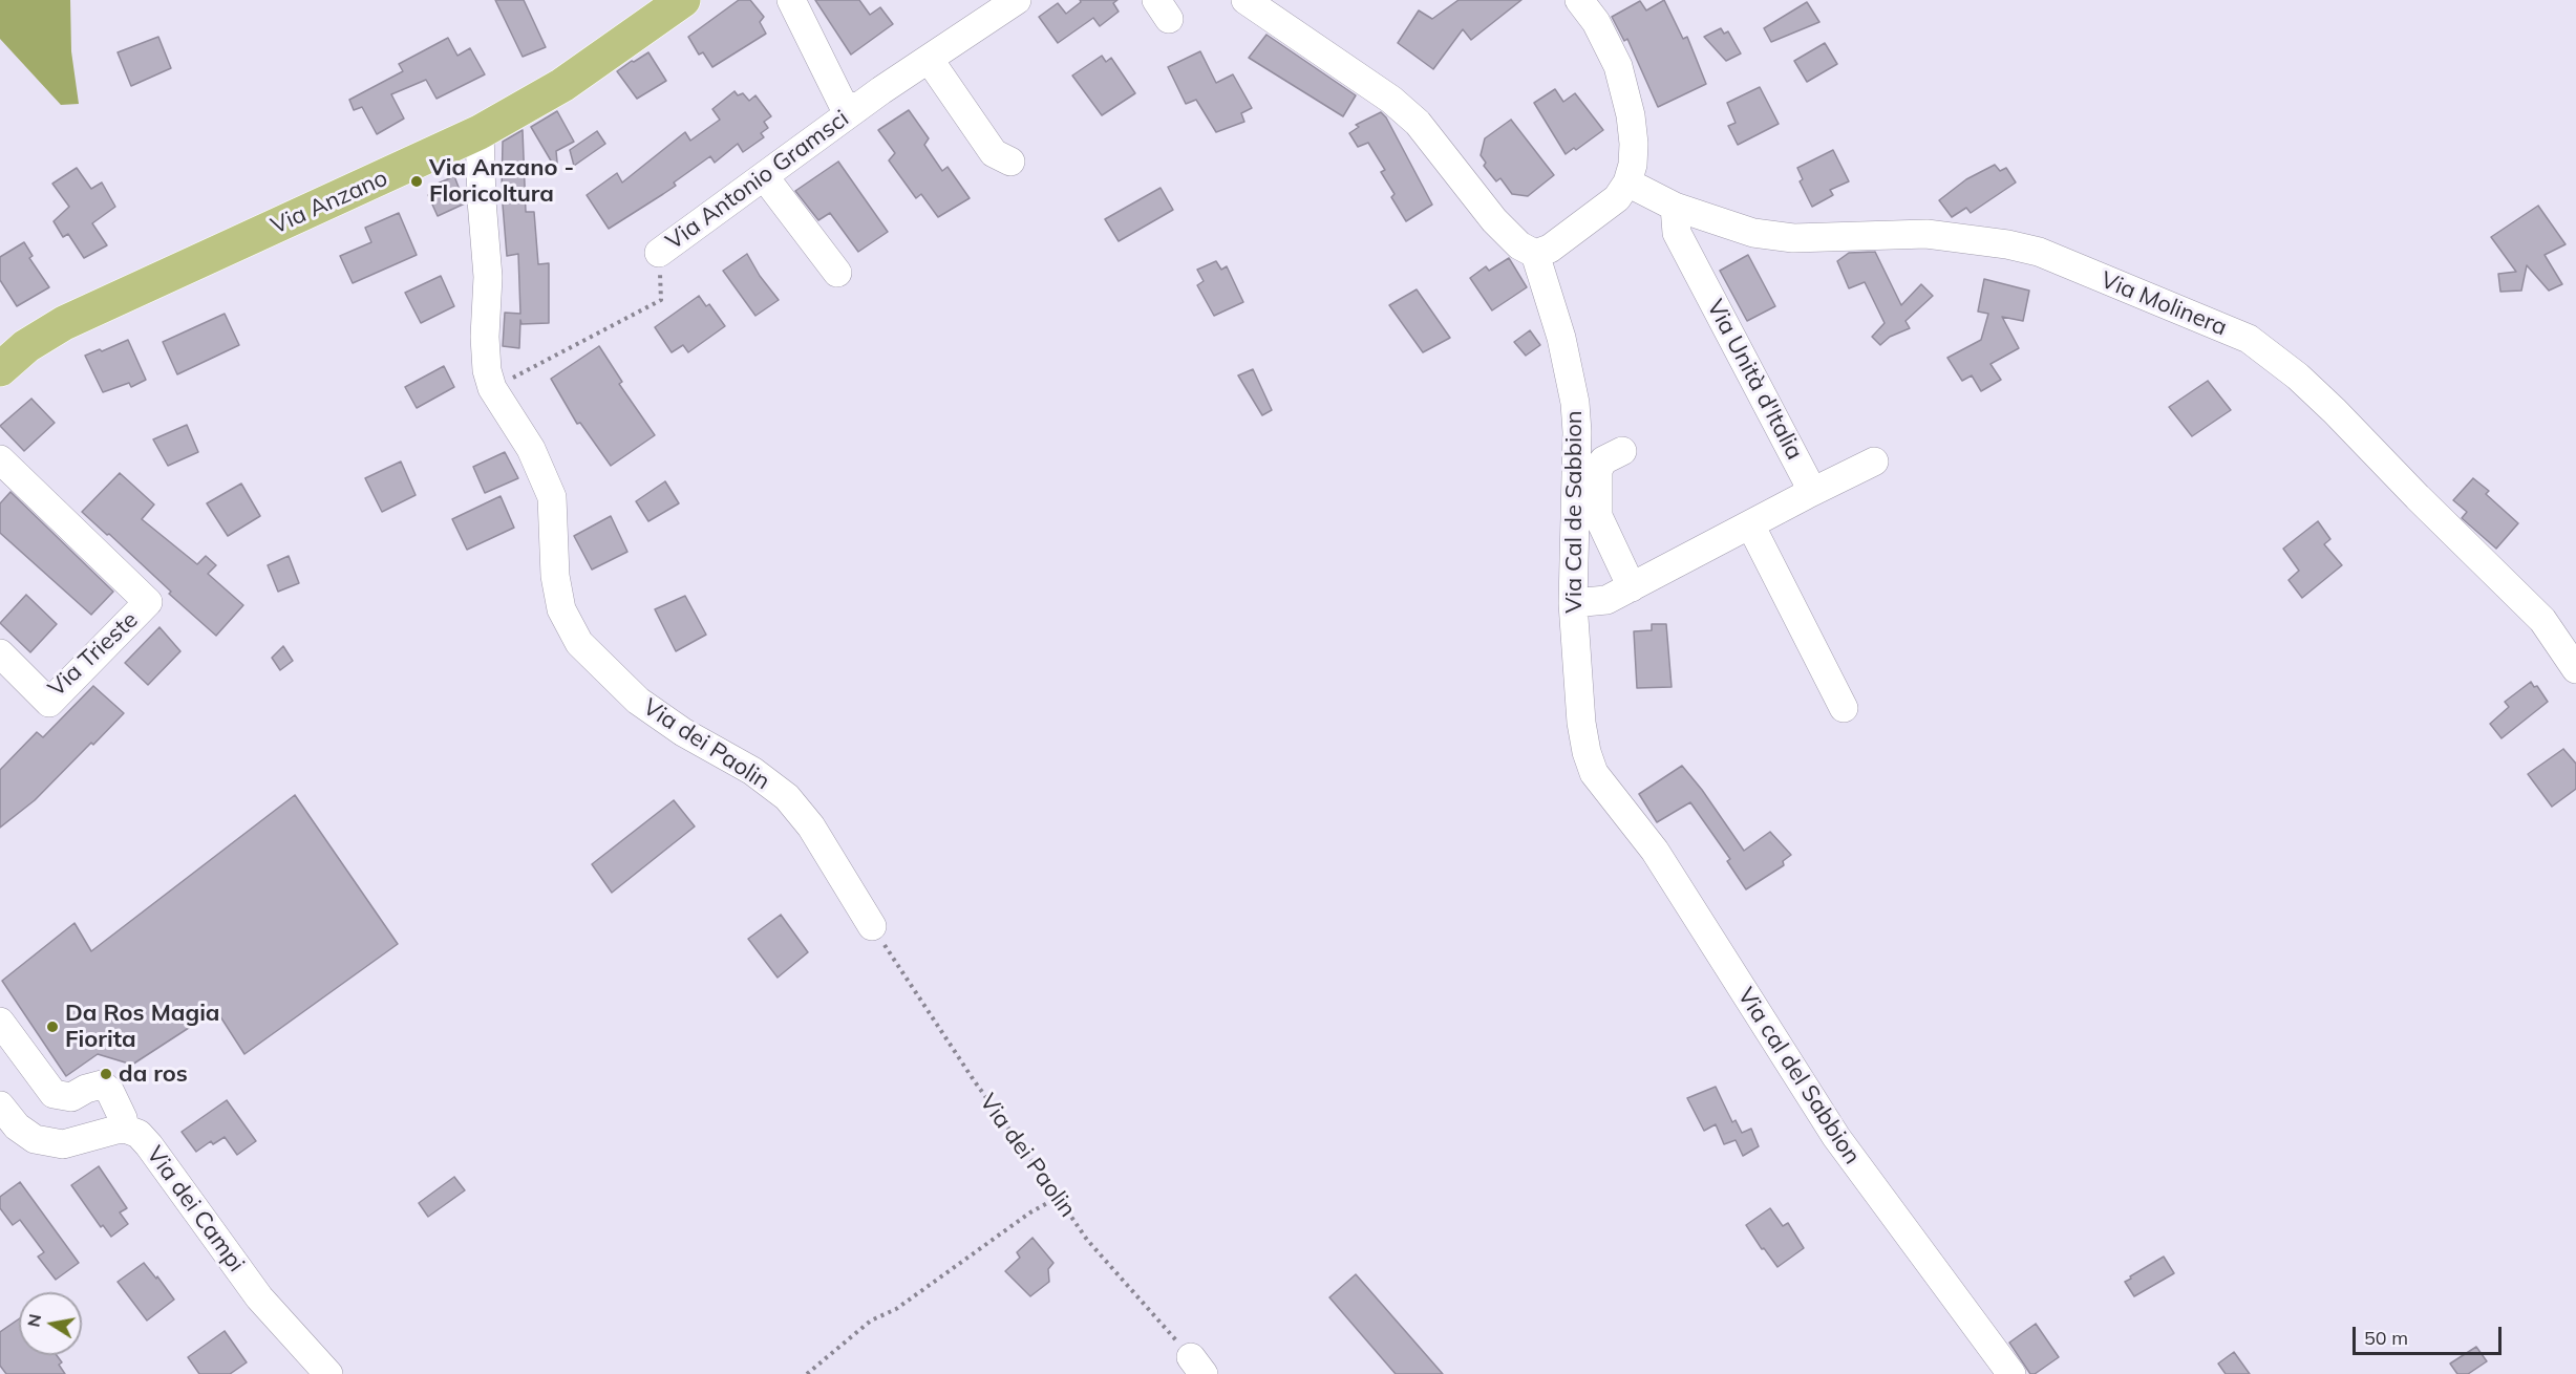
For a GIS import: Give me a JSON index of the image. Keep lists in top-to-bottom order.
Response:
{
  "streets": {
    "main road": ["Via Anzano"],
    "street": [
      "Via Antonio Gramsci",
      "Via Molinera",
      "Via Unità d'Italia",
      "Via Cal de Sabbion",
      "Via Trieste",
      "Via dei Paolin",
      "Via cal del Sabbion",
      "Via dei Campi"
    ]
  },
  "crossings": [
    ["Via Anzano", "Via dei Paolin"],
    ["Via Molinera", "Via Unità d'Italia"],
    ["Via Cal de Sabbion", "Via cal del Sabbion"]
  ],
  "places": ["Via Anzano - Floricoltura", "Da Ros Magia Fiorita", "da ros"],
  "scale_bar": "50 m",
  "north": "left"
}
